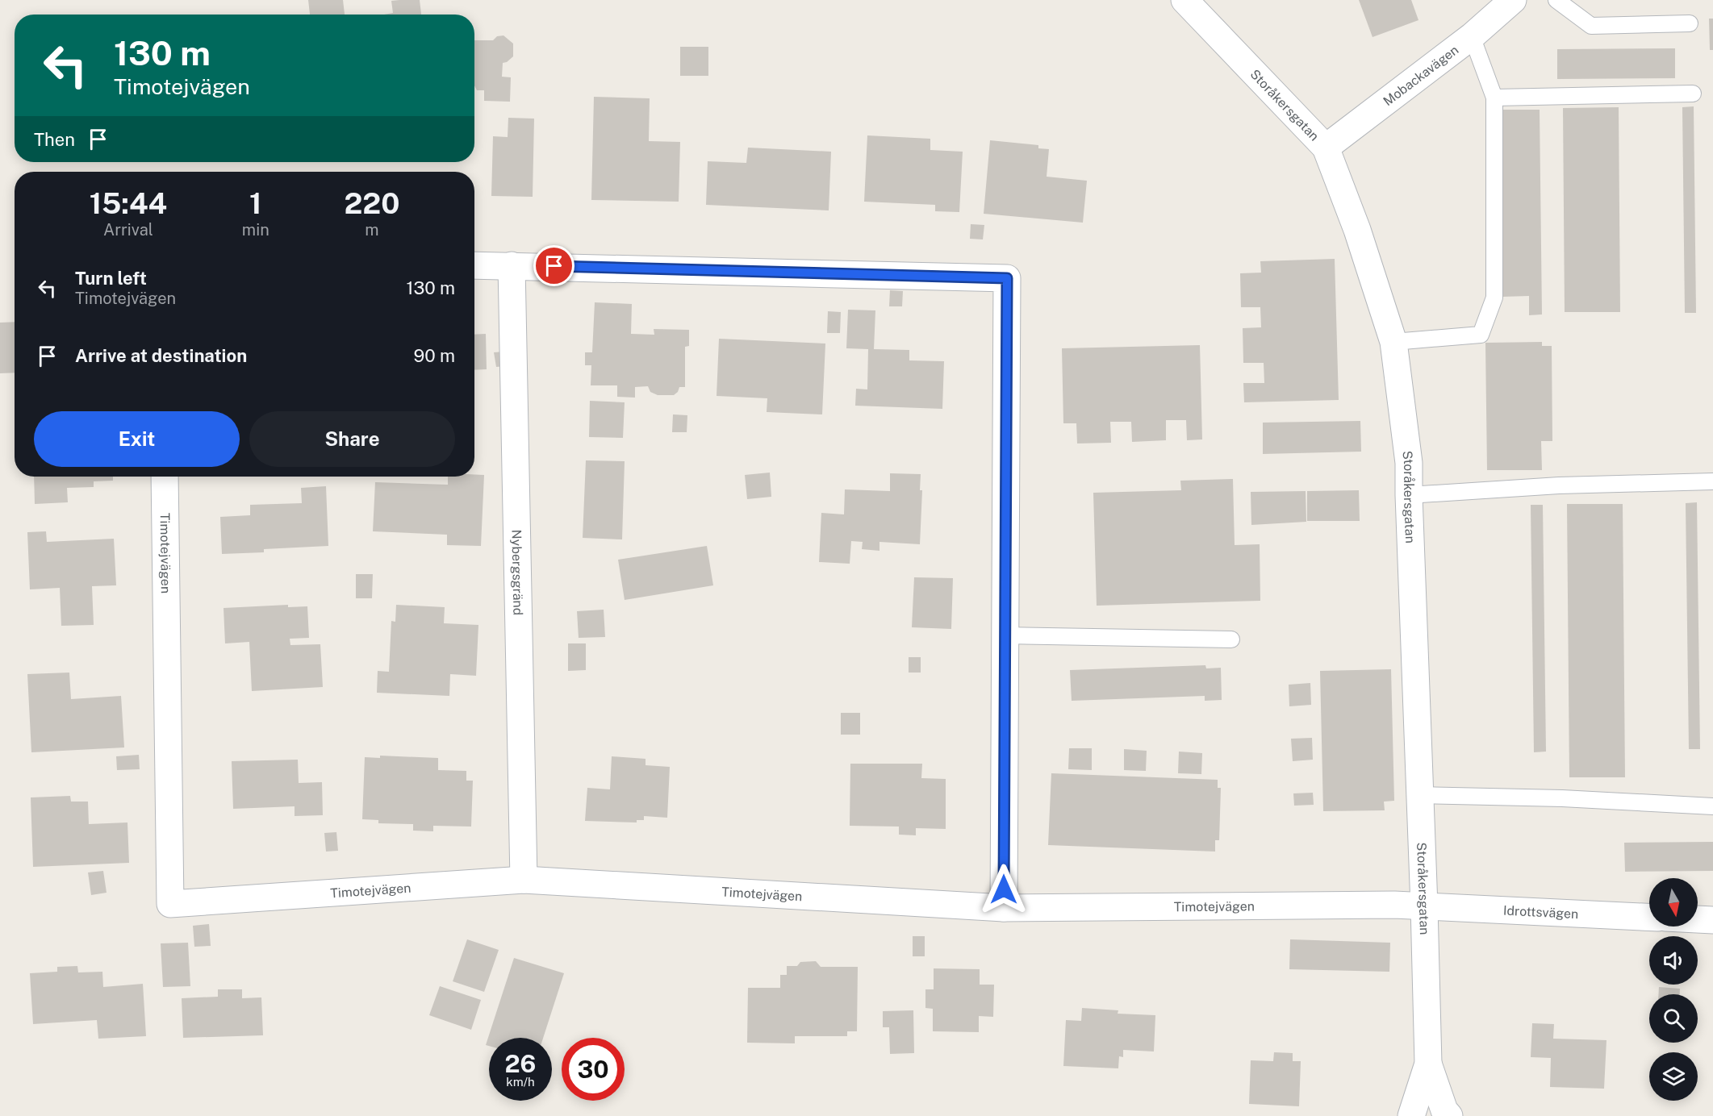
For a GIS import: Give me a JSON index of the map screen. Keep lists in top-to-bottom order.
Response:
{
  "streets": {
    "street": [
      "Mobackavägen",
      "Storåkersgatan",
      "Timotejvägen",
      "Nybergsgränd",
      "Idrottsvägen"
    ]
  },
  "crossings": [
    ["Mobackavägen", "Storåkersgatan"],
    ["Storåkersgatan", "Timotejvägen"],
    ["Storåkersgatan", "Idrottsvägen"],
    ["Timotejvägen", "Nybergsgränd"],
    ["Timotejvägen", "Idrottsvägen"]
  ],
  "north": "bottom",
  "page": {
    "turn": ["130 m", "Timotejvägen"],
    "then": "Then",
    "eta": [
      "15:44",
      "Arrival",
      "1",
      "min",
      "220",
      "m"
    ],
    "list": [
      {
        "name": "Turn left",
        "note": "Timotejvägen",
        "value": "130 m"
      },
      {
        "name": "Arrive at destination",
        "value": "90 m"
      }
    ],
    "buttons": ["Exit", "Share"],
    "speed": "26 km/h",
    "limit": "30"
  }
}
